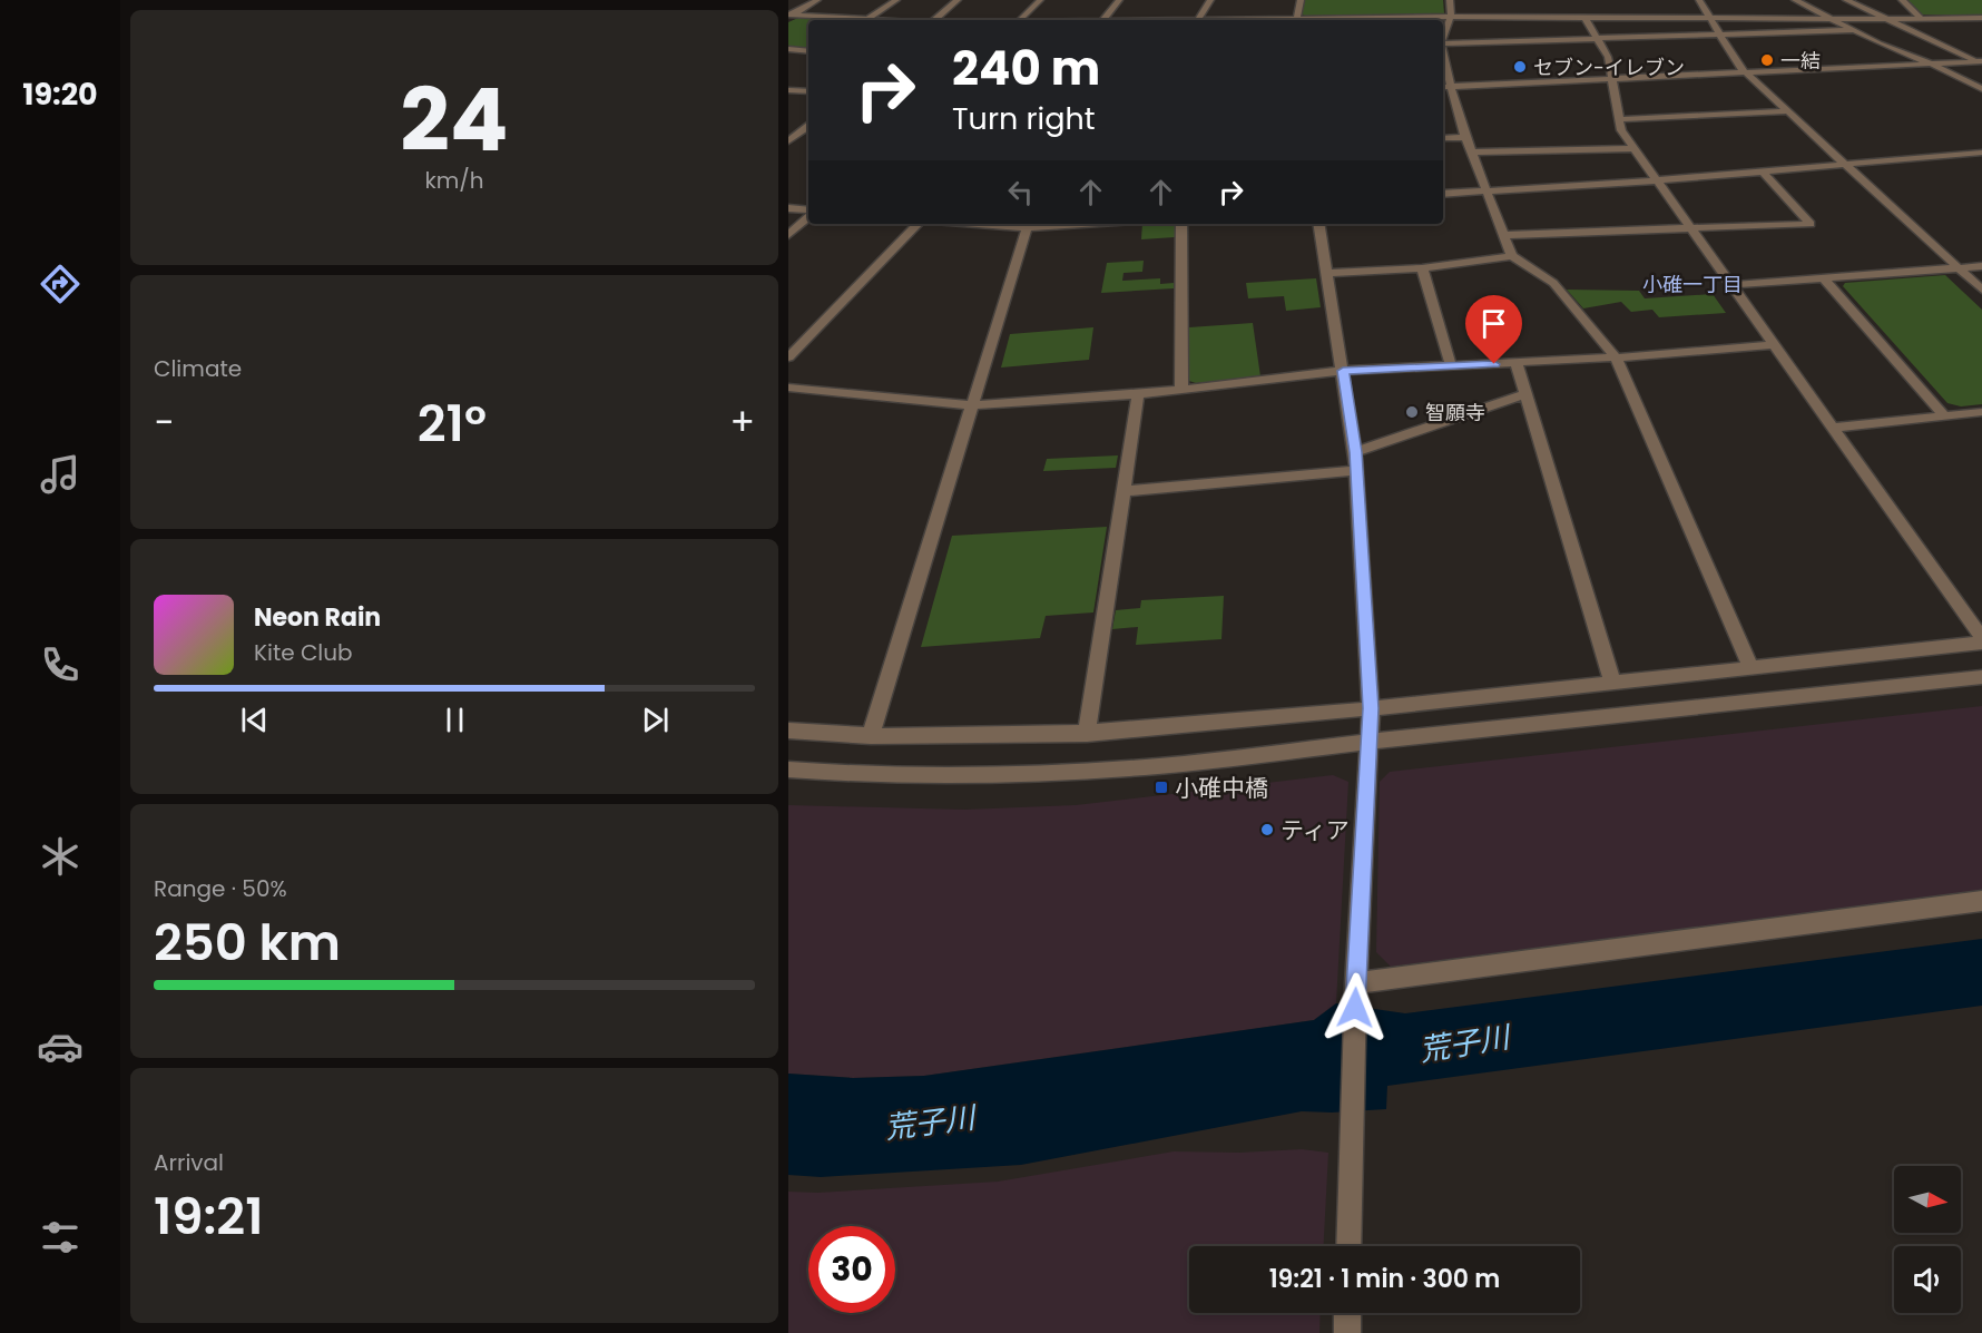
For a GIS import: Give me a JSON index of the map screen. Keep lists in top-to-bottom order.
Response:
{
  "districts": ["小碓一丁目"],
  "water": ["荒子川"],
  "places": {
    "other": [
      "一結",
      "セブン-イレブン",
      "智願寺",
      "ティア"
    ],
    "transit": ["小碓中橋"]
  },
  "north": "right",
  "page": {
    "tabs": "19:20",
    "tile": [
      ["24", "km/h"],
      "Climate",
      ["Range · 50%", "250 km"],
      ["Arrival", "19:21"]
    ],
    "turn": ["240 m", "Turn right"],
    "heat": ["−", "21°", "+"],
    "song": ["Neon Rain", "Kite Club"],
    "limit": "30",
    "trip": "19:21 · 1 min · 300 m"
  }
}
